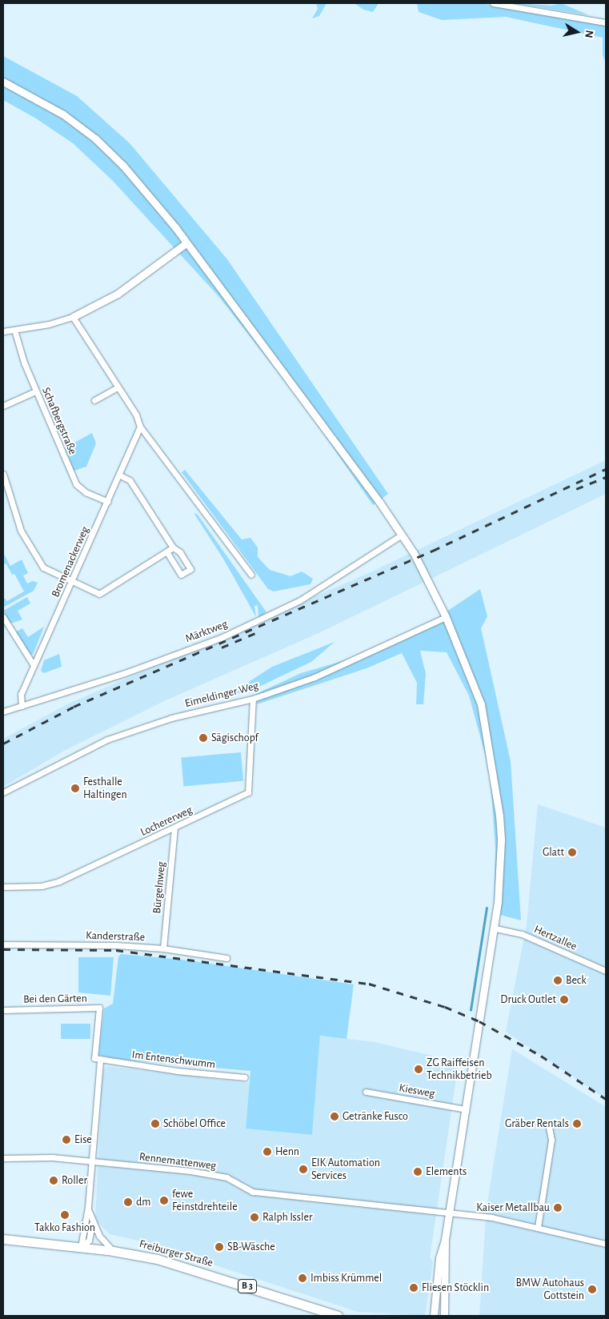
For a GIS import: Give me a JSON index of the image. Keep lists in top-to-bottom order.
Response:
{
  "streets": {
    "main road": ["Freiburger Straße", "B 3"],
    "street": [
      "Schafbergstraße",
      "Bromenackerweg",
      "Märktweg",
      "Eimeldinger Weg",
      "Lochererweg",
      "Bürgelnweg",
      "Kanderstraße",
      "Hertzallee",
      "Bei den Gärten",
      "Im Entenschwumm",
      "Kiesweg",
      "Rennemattenweg"
    ]
  },
  "crossings": [
    ["Schafbergstraße", "Bromenackerweg"],
    ["Bromenackerweg", "Märktweg"],
    ["Eimeldinger Weg", "Lochererweg"],
    ["Lochererweg", "Bürgelnweg"],
    ["Bürgelnweg", "Kanderstraße"],
    ["Bei den Gärten", "Im Entenschwumm"]
  ],
  "places": [
    "Sägischopf",
    "Festhalle Haltingen",
    "Glatt",
    "Beck",
    "Druck Outlet",
    "ZG Raiffeisen Technikbetrieb",
    "Getränke Fusco",
    "Schöbel Office",
    "Gräber Rentals",
    "Eise",
    "Henn",
    "EIK Automation Services",
    "Elements",
    "Roller",
    "fewe Feinstdrehteile",
    "dm",
    "Kaiser Metallbau",
    "Takko Fashion",
    "Ralph Issler",
    "SB-Wäsche",
    "Imbiss Krümmel",
    "Fliesen Stöcklin",
    "BMW Autohaus Gottstein"
  ],
  "north": "right"
}
